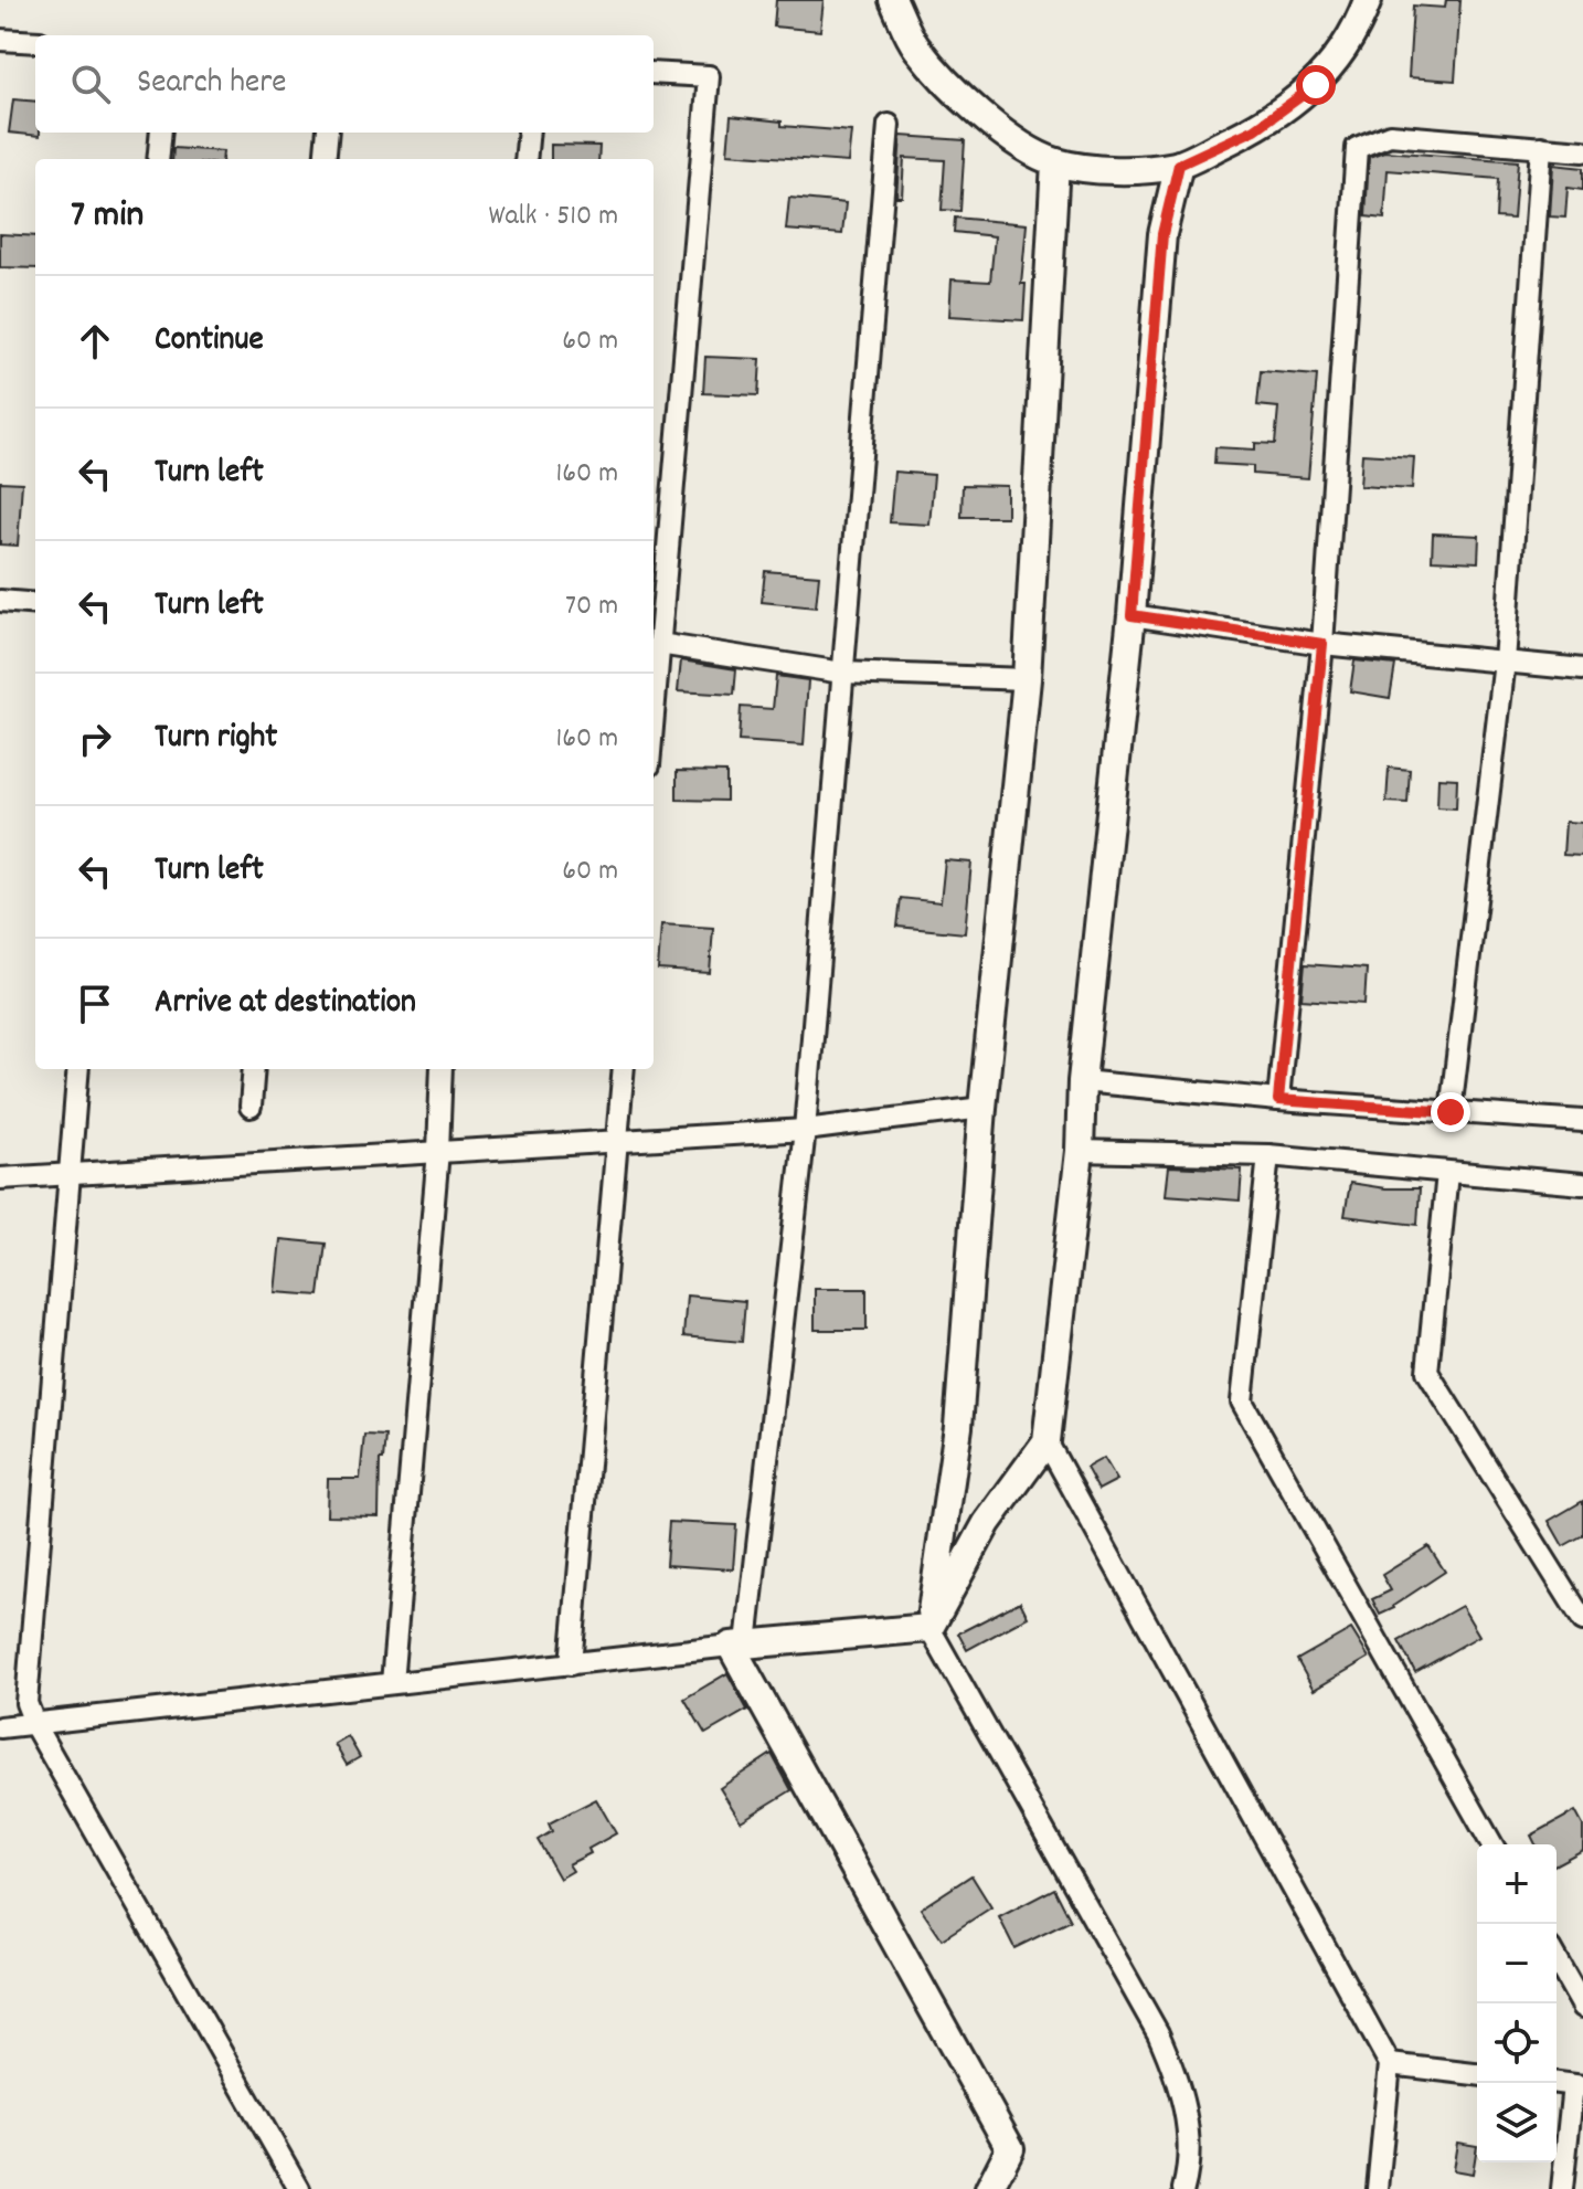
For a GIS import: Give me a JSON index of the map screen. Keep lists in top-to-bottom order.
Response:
{
  "page": {
    "search": "Search here",
    "heading": ["7 min", "Walk · 510 m"],
    "list": [
      ["Continue", "60 m"],
      ["Turn left", "160 m"],
      ["Turn left", "70 m"],
      ["Turn right", "160 m"],
      ["Turn left", "60 m"],
      "Arrive at destination"
    ],
    "map_buttons": ["+", "−"]
  }
}
